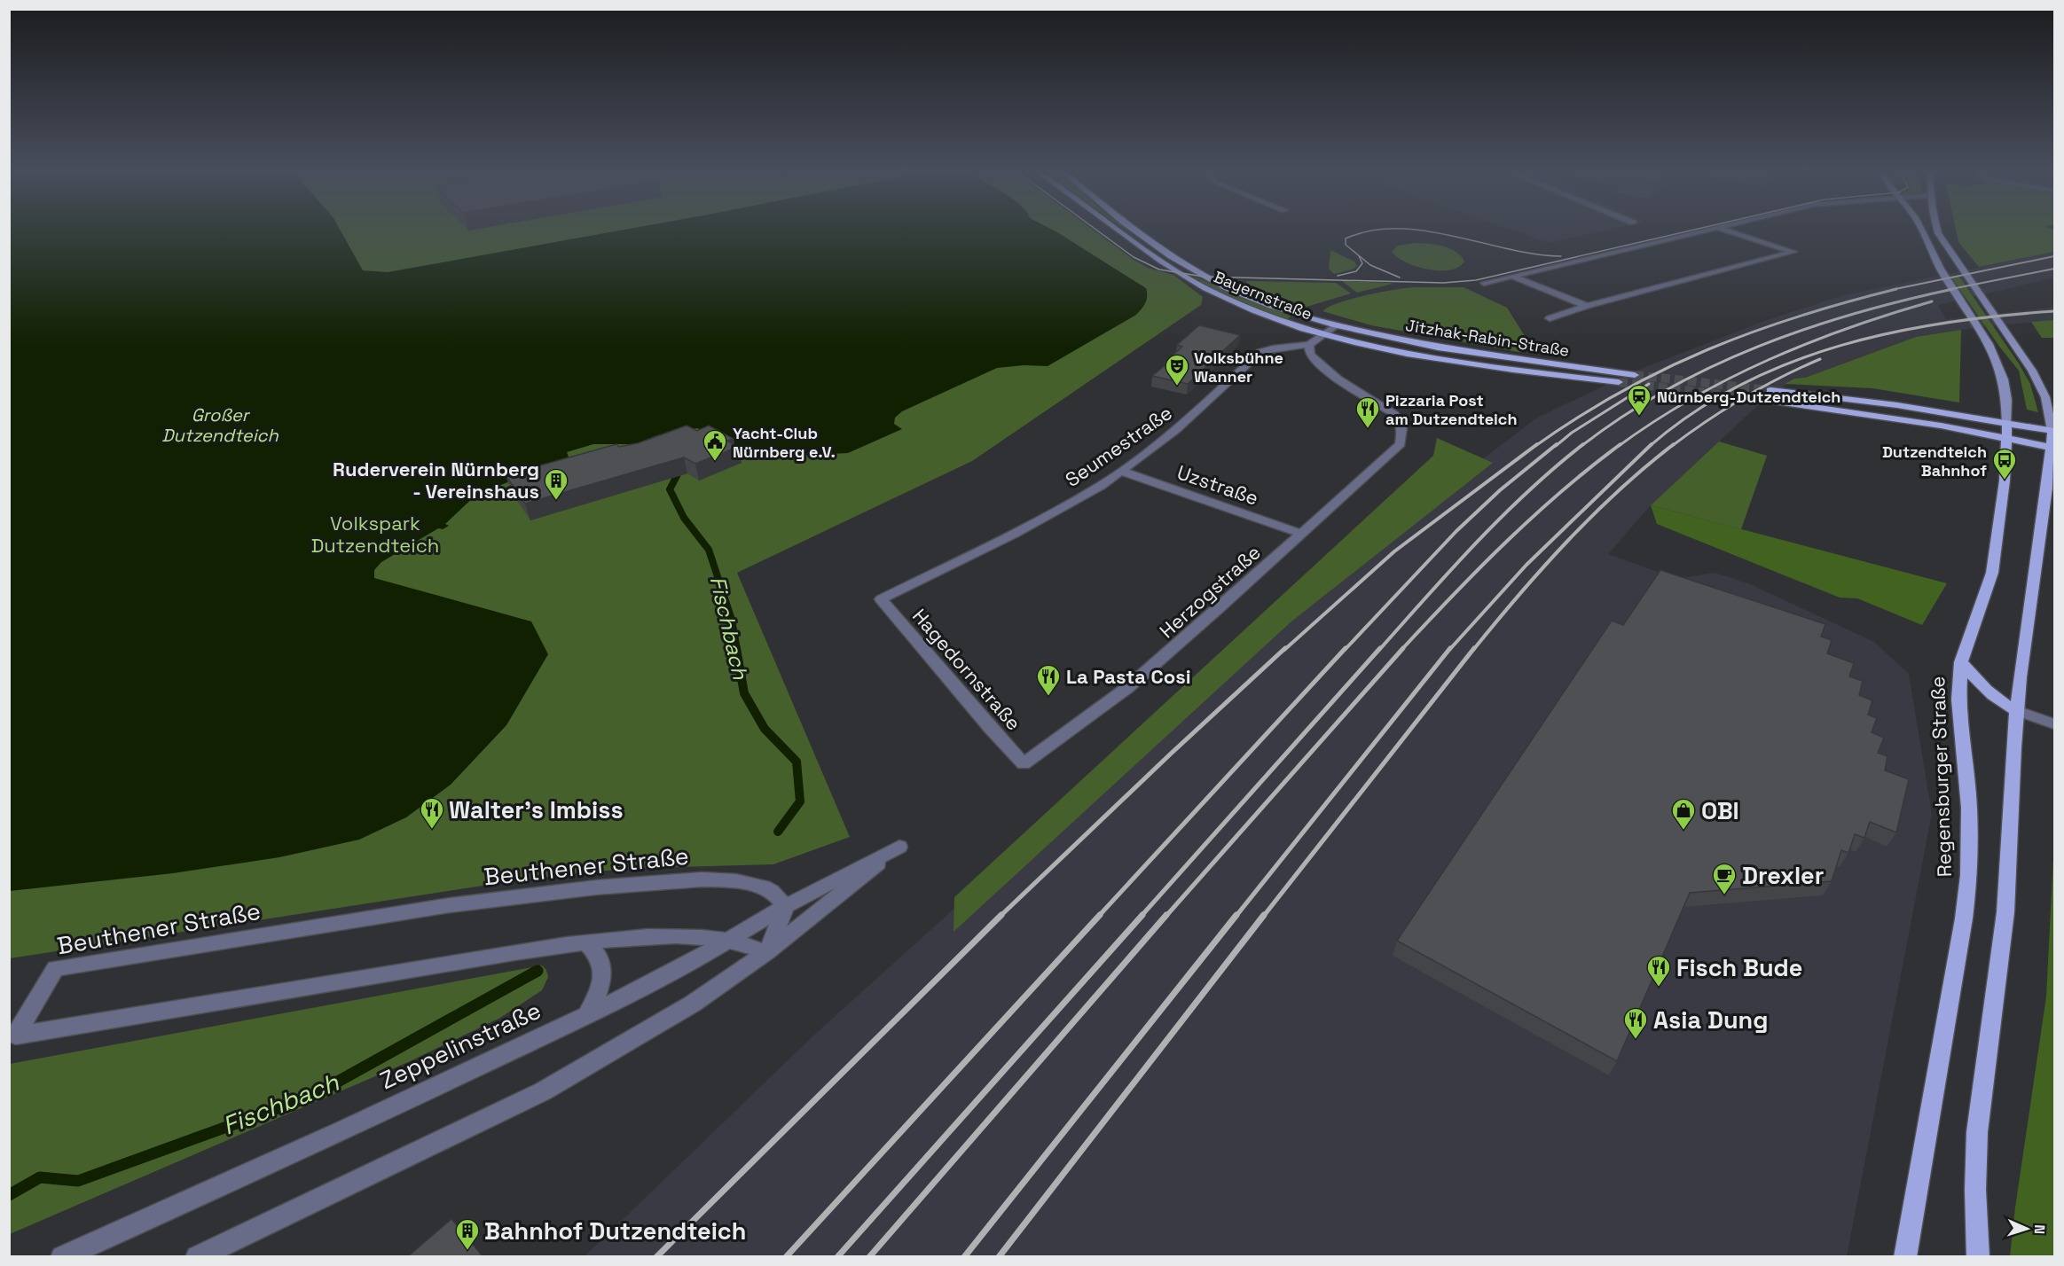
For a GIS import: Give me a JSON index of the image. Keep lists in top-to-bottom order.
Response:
{
  "streets": {
    "main road": ["Bayernstraße", "Jitzhak-Rabin-Straße", "Regensburger Straße"],
    "street": [
      "Seumestraße",
      "Uzstraße",
      "Herzogstraße",
      "Hagedornstraße",
      "Beuthener Straße",
      "Zeppelinstraße"
    ]
  },
  "crossings": [
    ["Bayernstraße", "Jitzhak-Rabin-Straße"],
    ["Bayernstraße", "Seumestraße"],
    ["Bayernstraße", "Herzogstraße"],
    ["Seumestraße", "Uzstraße"],
    ["Seumestraße", "Hagedornstraße"],
    ["Uzstraße", "Herzogstraße"],
    ["Herzogstraße", "Hagedornstraße"],
    ["Beuthener Straße", "Zeppelinstraße"]
  ],
  "water": ["Großer Dutzendteich", "Fischbach"],
  "parks": ["Volkspark Dutzendteich"],
  "places": {
    "theatre": ["Volksbühne Wanner"],
    "station": ["Nürnberg-Dutzendteich"],
    "restaurant": [
      "Pizzaria Post am Dutzendteich",
      "La Pasta Cosi",
      "Walter's Imbiss",
      "Fisch Bude",
      "Asia Dung"
    ],
    "public building": ["Yacht-Club Nürnberg e.V."],
    "bus stop": ["Dutzendteich Bahnhof"],
    "building": ["Ruderverein Nürnberg - Vereinshaus", "Bahnhof Dutzendteich"],
    "shop": ["OBI"],
    "cafe": ["Drexler"]
  },
  "north": "right"
}
